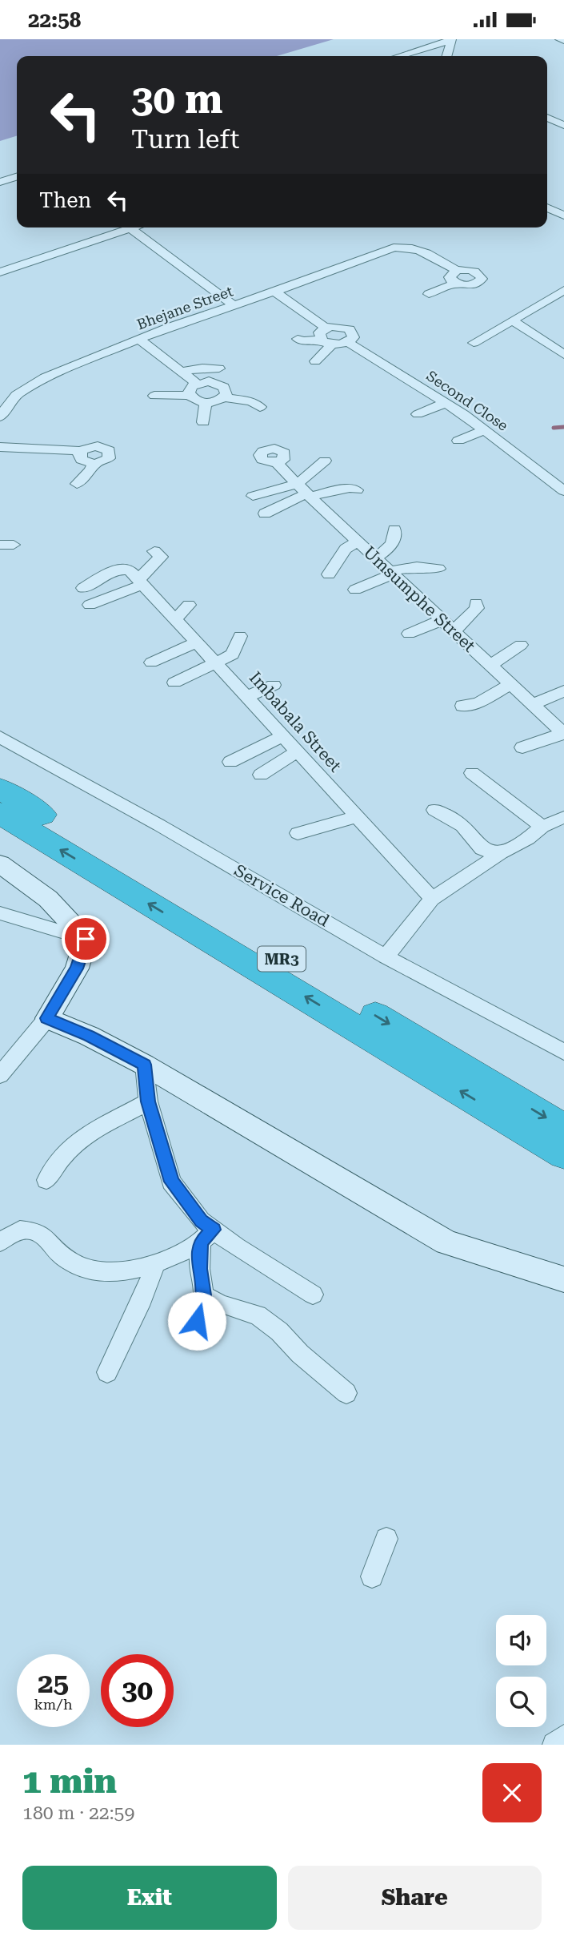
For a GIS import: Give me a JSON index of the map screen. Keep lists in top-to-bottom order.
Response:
{
  "streets": {
    "highway": ["MR3"],
    "street": [
      "Bhejane Street",
      "Second Close",
      "Umsumphe Street",
      "Imbabala Street",
      "Service Road"
    ]
  },
  "page": {
    "status": "22:58",
    "turn": ["30 m", "Turn left"],
    "then": "Then",
    "speed": "25 km/h",
    "limit": "30",
    "heading": ["1 min", "180 m · 22:59"],
    "buttons": ["Exit", "Share"]
  }
}
